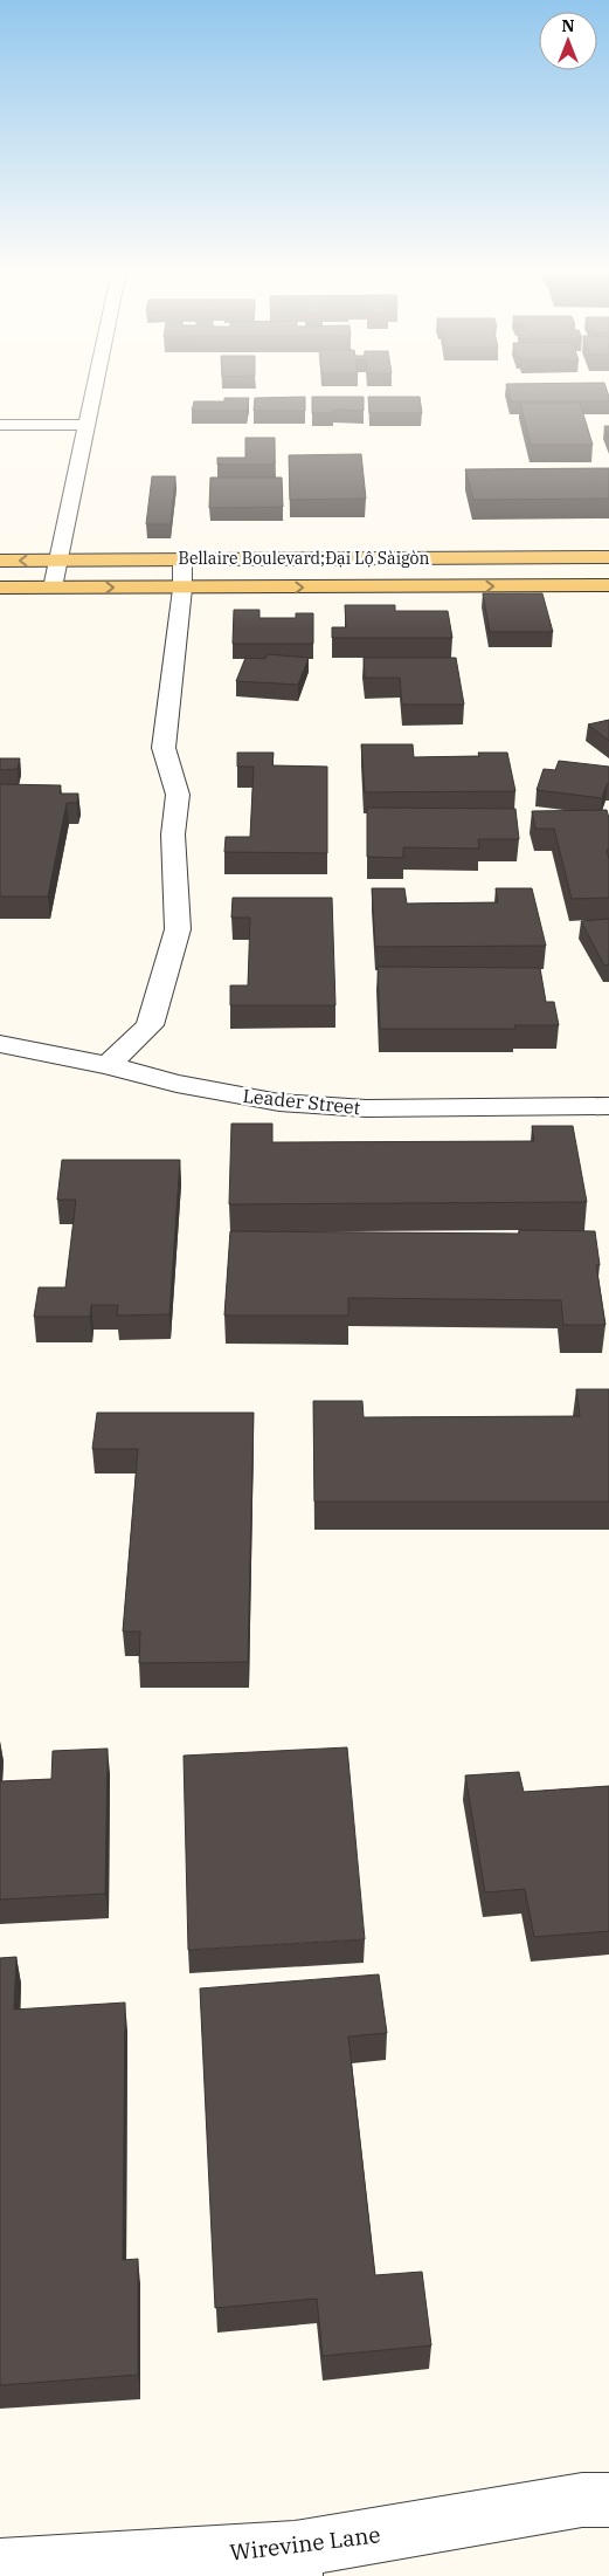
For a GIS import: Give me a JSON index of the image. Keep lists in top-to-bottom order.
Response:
{
  "streets": {
    "main road": ["Bellaire Boulevard;Đại Lộ Sàigòn"],
    "street": ["Leader Street", "Wirevine Lane"]
  },
  "north": "top"
}
